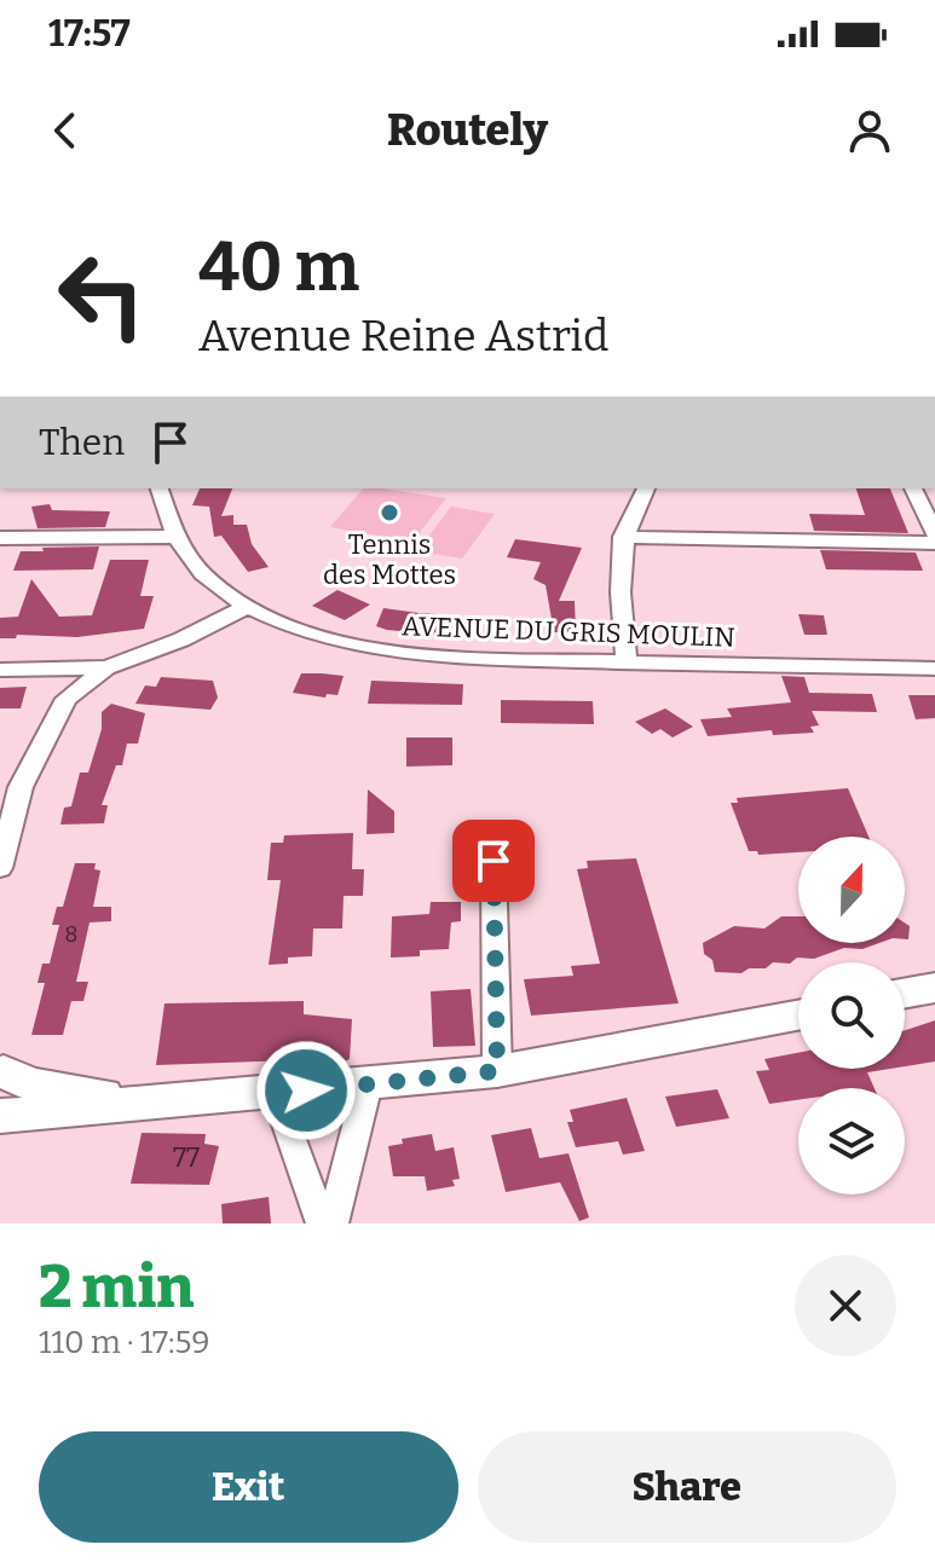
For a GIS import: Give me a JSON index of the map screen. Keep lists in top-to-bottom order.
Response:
{
  "streets": {
    "street": ["AVENUE DU GRIS MOULIN"]
  },
  "places": ["Tennis des Mottes"],
  "house_numbers": ["8", "77"],
  "north": "top",
  "page": {
    "status": "17:57",
    "header": "Routely",
    "turn": ["40 m", "Avenue Reine Astrid"],
    "then": "Then",
    "heading": ["2 min", "110 m · 17:59"],
    "buttons": ["Exit", "Share"]
  }
}
